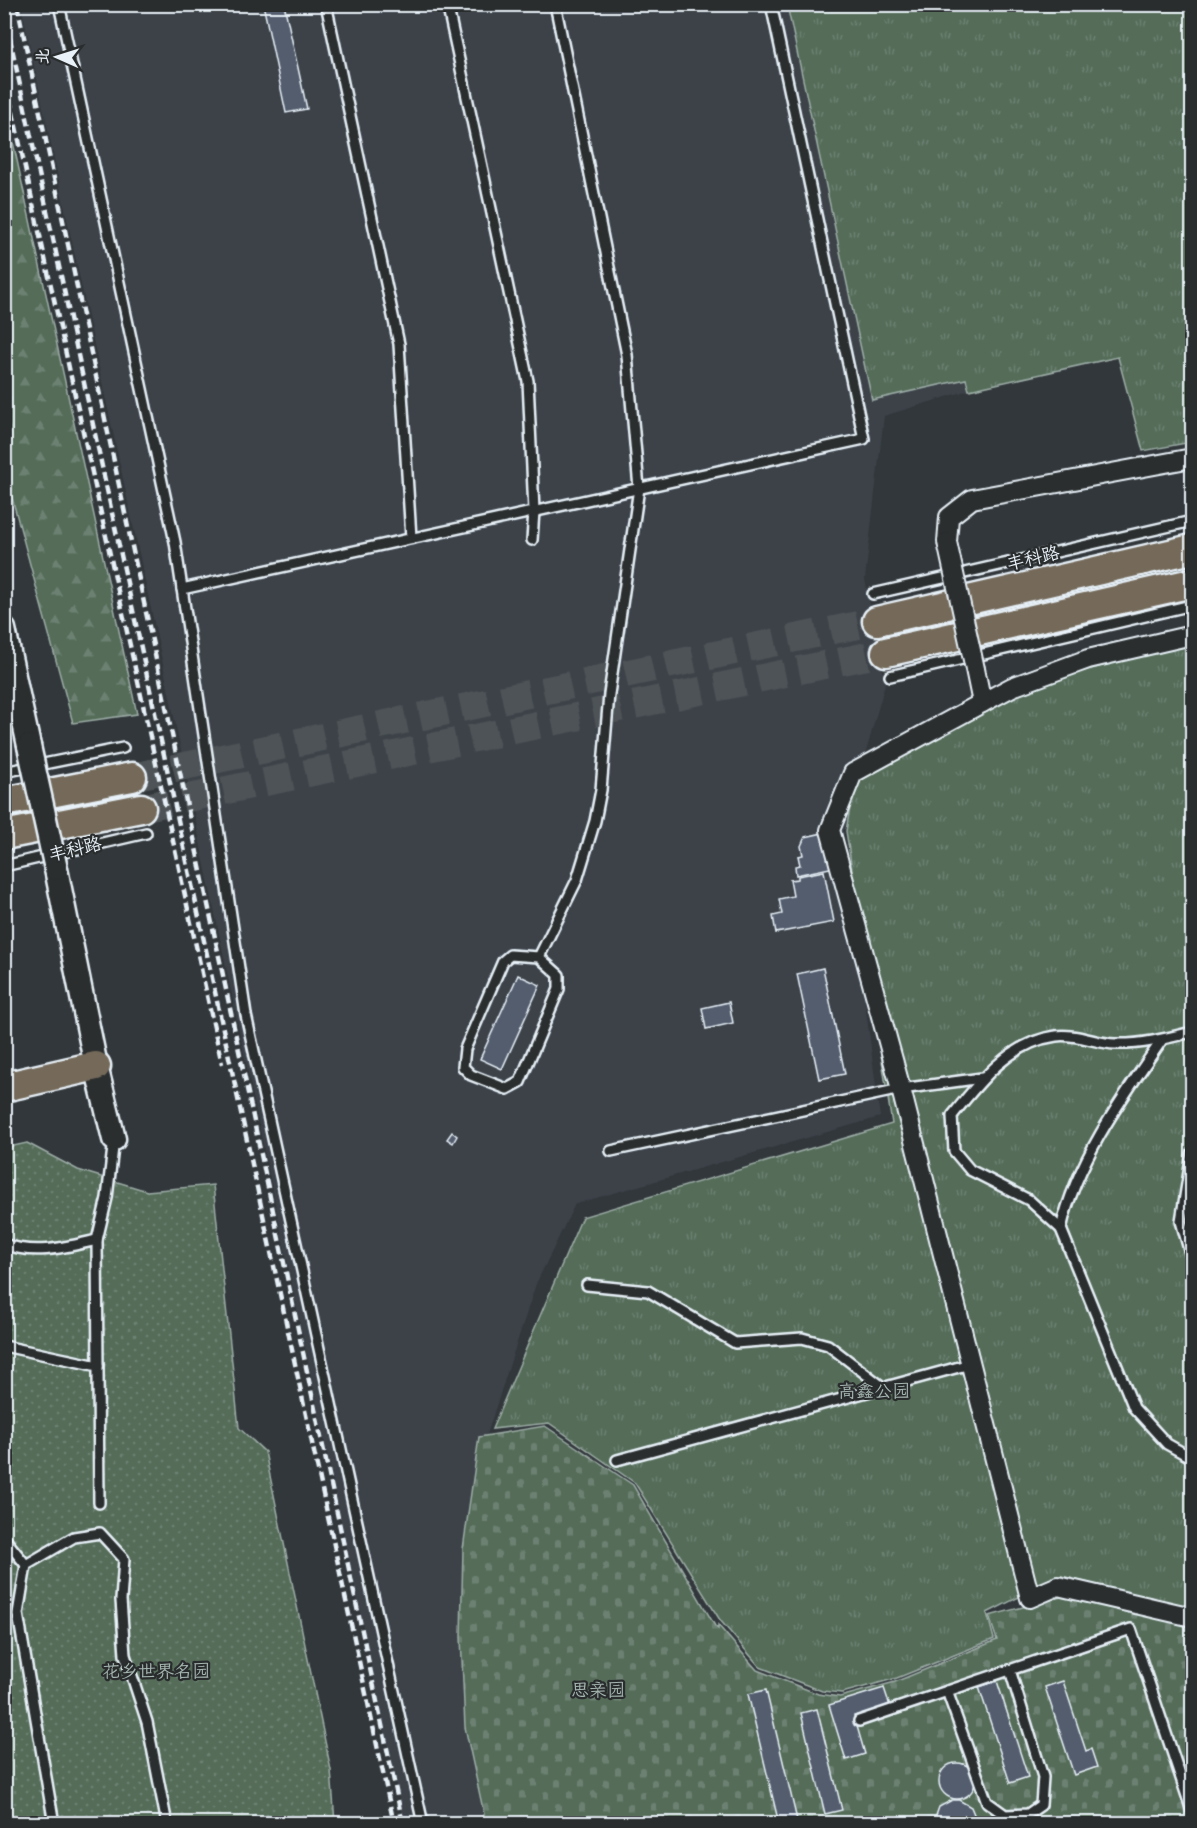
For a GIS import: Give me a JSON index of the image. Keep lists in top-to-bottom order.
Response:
{
  "streets": {
    "main road": ["丰科路"]
  },
  "parks": ["高鑫公园", "花乡世界名园", "思亲园"],
  "north": "left"
}
